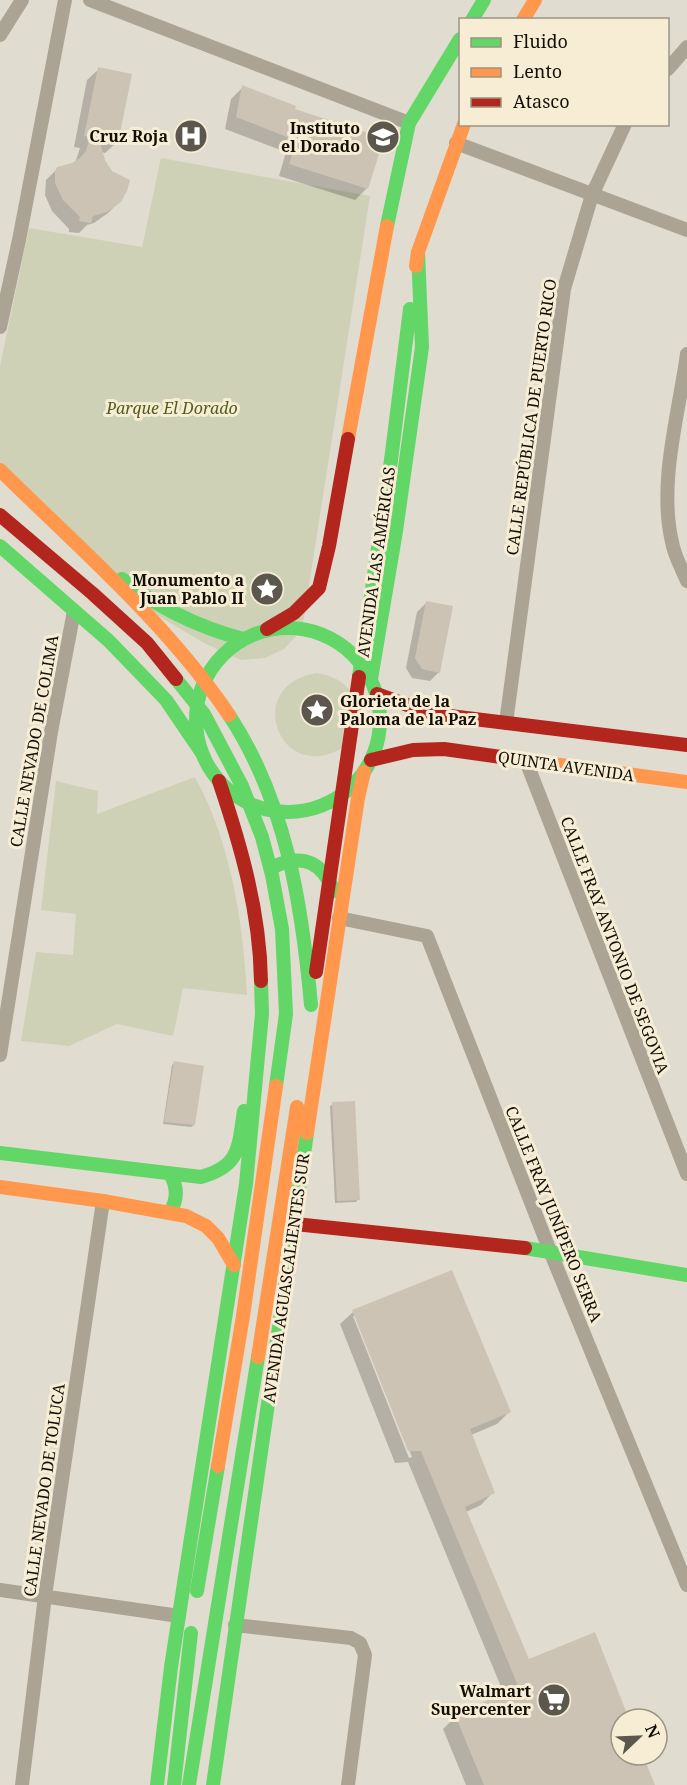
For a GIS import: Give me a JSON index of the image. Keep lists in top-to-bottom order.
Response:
{
  "streets": {
    "main road": ["AVENIDA LAS AMÉRICAS", "QUINTA AVENIDA", "AVENIDA AGUASCALIENTES SUR"],
    "street": [
      "CALLE REPÚBLICA DE PUERTO RICO",
      "CALLE NEVADO DE COLIMA",
      "CALLE FRAY ANTONIO DE SEGOVIA",
      "CALLE FRAY JUNÍPERO SERRA",
      "CALLE NEVADO DE TOLUCA"
    ]
  },
  "crossings": [
    ["AVENIDA LAS AMÉRICAS", "AVENIDA AGUASCALIENTES SUR"],
    ["CALLE NEVADO DE COLIMA", "AVENIDA AGUASCALIENTES SUR"],
    ["QUINTA AVENIDA", "CALLE FRAY ANTONIO DE SEGOVIA"],
    ["QUINTA AVENIDA", "AVENIDA AGUASCALIENTES SUR"],
    ["CALLE FRAY JUNÍPERO SERRA", "AVENIDA AGUASCALIENTES SUR"]
  ],
  "parks": ["Parque El Dorado"],
  "places": {
    "hospital": ["Cruz Roja"],
    "school or university": ["Instituto el Dorado"],
    "place": ["Monumento a Juan Pablo II", "Glorieta de la Paloma de la Paz"],
    "supermarket": ["Walmart Supercenter"]
  },
  "legend": ["Fluido", "Lento", "Atasco"],
  "north": "top right"
}
